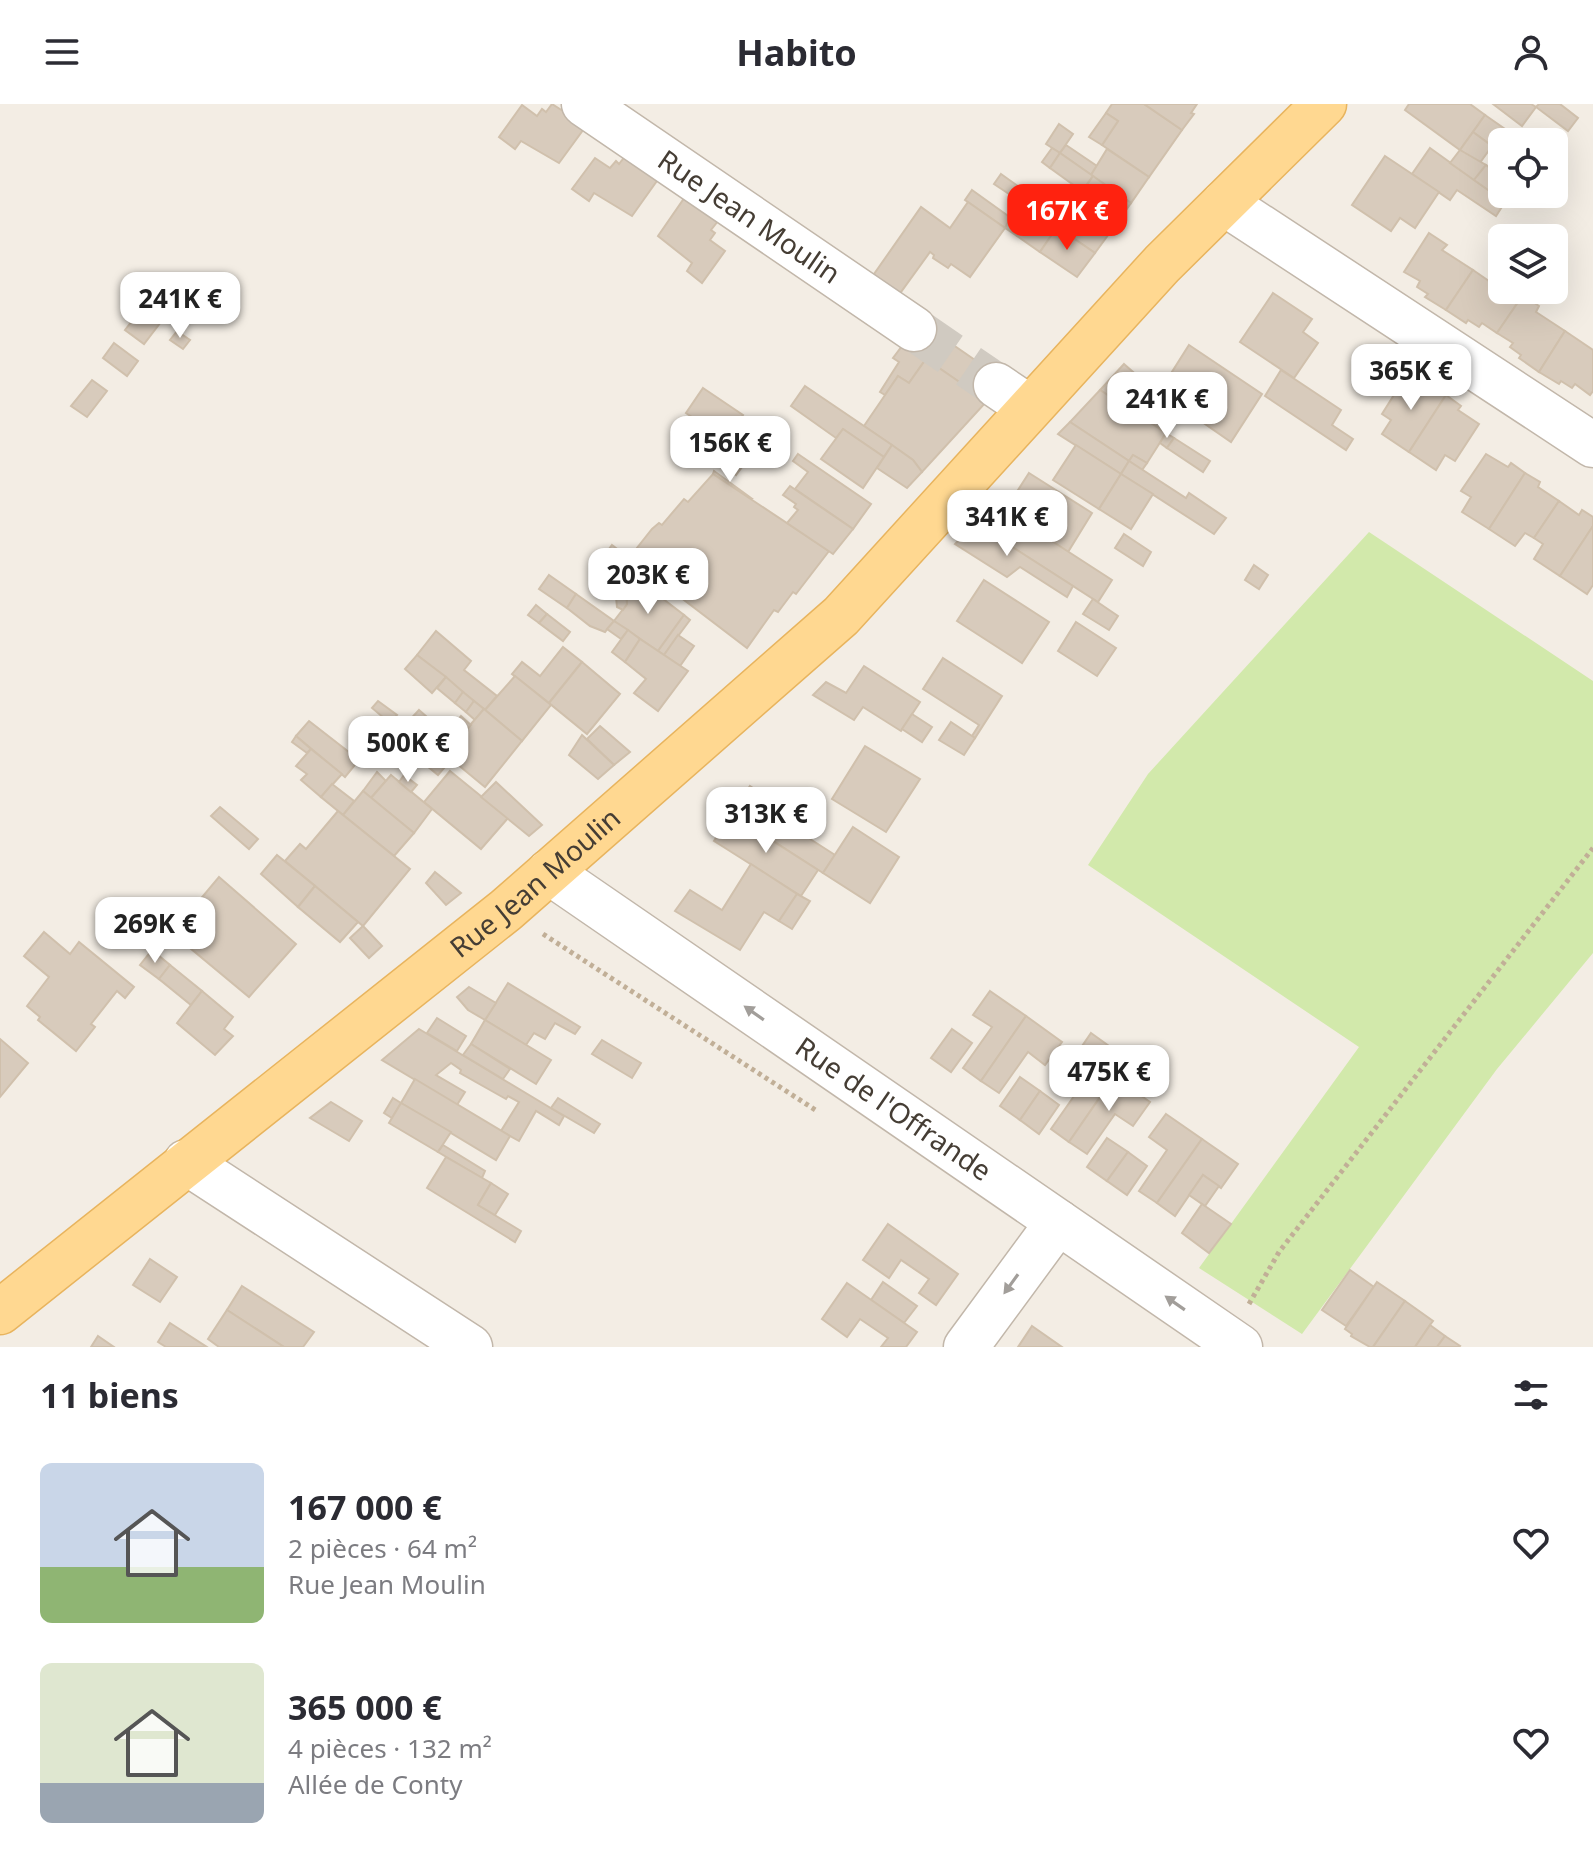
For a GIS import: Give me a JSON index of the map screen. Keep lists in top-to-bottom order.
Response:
{
  "streets": {
    "main road": ["Rue Jean Moulin"],
    "street": ["Rue de l'Offrande"]
  },
  "crossings": [
    ["Rue Jean Moulin", "Rue de l'Offrande"]
  ],
  "one_way": ["Rue de l'Offrande"],
  "page": {
    "header": "Habito",
    "price": [
      "167K €",
      "241K €",
      "365K €",
      "241K €",
      "156K €",
      "341K €",
      "203K €",
      "500K €",
      "313K €",
      "269K €",
      "475K €"
    ],
    "heading": "11 biens",
    "list": [
      {
        "name": "167 000 €",
        "note": "2 pièces · 64 m² · Rue Jean Moulin"
      },
      {
        "name": "365 000 €",
        "note": "4 pièces · 132 m² · Allée de Conty"
      }
    ]
  }
}
